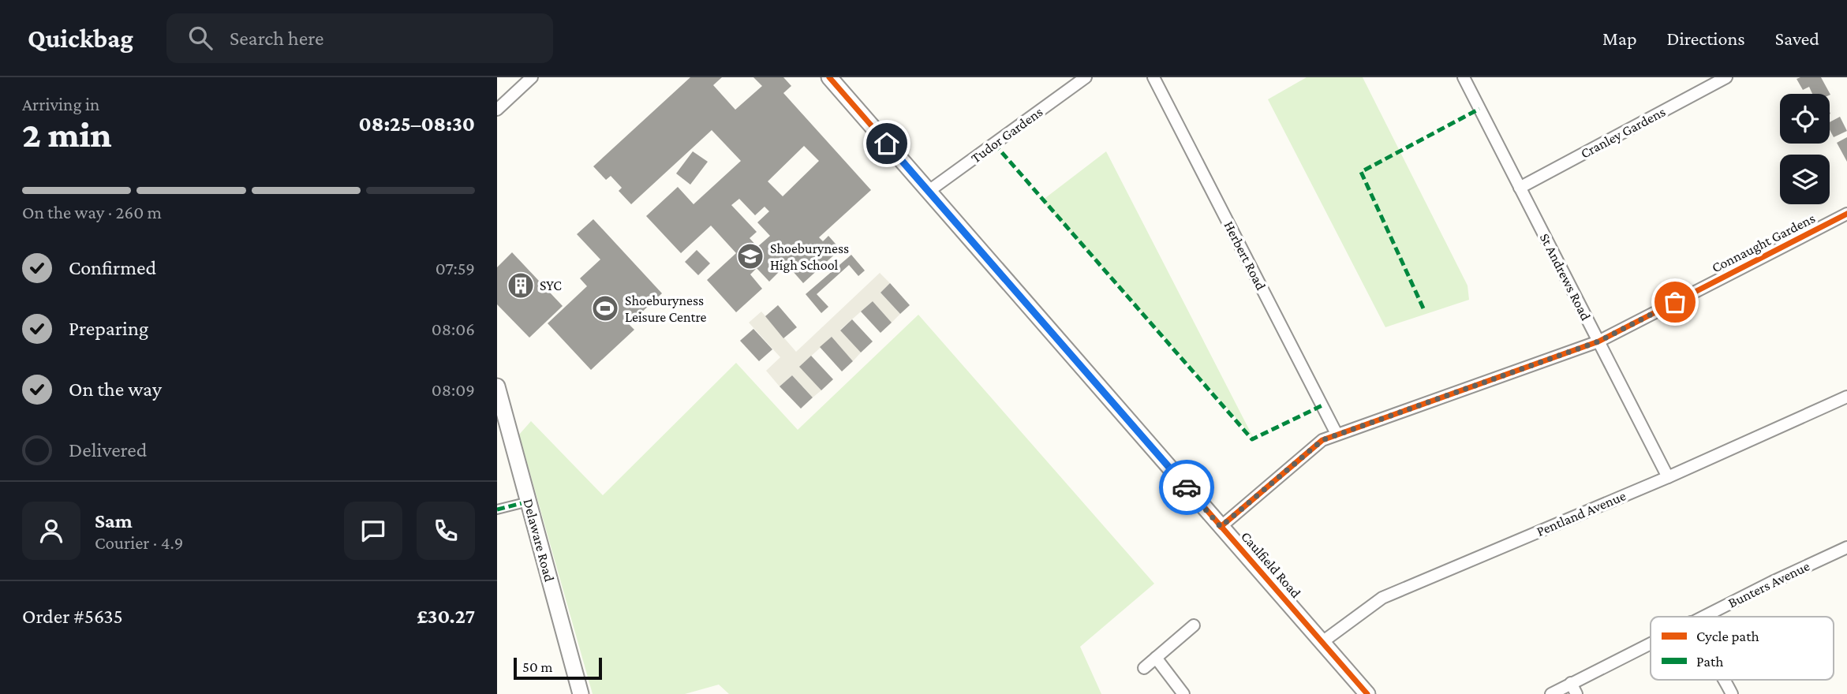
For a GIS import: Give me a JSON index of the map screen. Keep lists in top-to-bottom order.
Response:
{
  "streets": {
    "street": [
      "Cranley Gardens",
      "Tudor Gardens",
      "Connaught Gardens",
      "Herbert Road",
      "St Andrews Road",
      "Pentland Avenue",
      "Delaware Road",
      "Caulfield Road",
      "Bunters Avenue"
    ]
  },
  "crossings": [
    ["Cranley Gardens", "St Andrews Road"],
    ["Tudor Gardens", "Caulfield Road"],
    ["Connaught Gardens", "Herbert Road"],
    ["Connaught Gardens", "St Andrews Road"],
    ["Connaught Gardens", "Caulfield Road"],
    ["St Andrews Road", "Pentland Avenue"],
    ["Pentland Avenue", "Caulfield Road"]
  ],
  "places": {
    "school or university": ["Shoeburyness High School"],
    "building": ["SYC"],
    "sports": ["Shoeburyness Leisure Centre"]
  },
  "legend": ["Cycle path", "Path"],
  "scale_bar": "50 m",
  "page": {
    "header": "Quickbag",
    "search": "Search here",
    "nav": ["Map", "Directions", "Saved"],
    "heading": ["2 min", "Arriving in", "08:25–08:30"],
    "panel": [
      "Sam",
      "Courier · 4.9",
      "Order #5635",
      "£30.27"
    ],
    "bar": "On the way · 260 m",
    "list": [
      ["Confirmed", "07:59"],
      ["Preparing", "08:06"],
      ["On the way", "08:09"],
      "Delivered"
    ],
    "scale": "50 m"
  }
}
